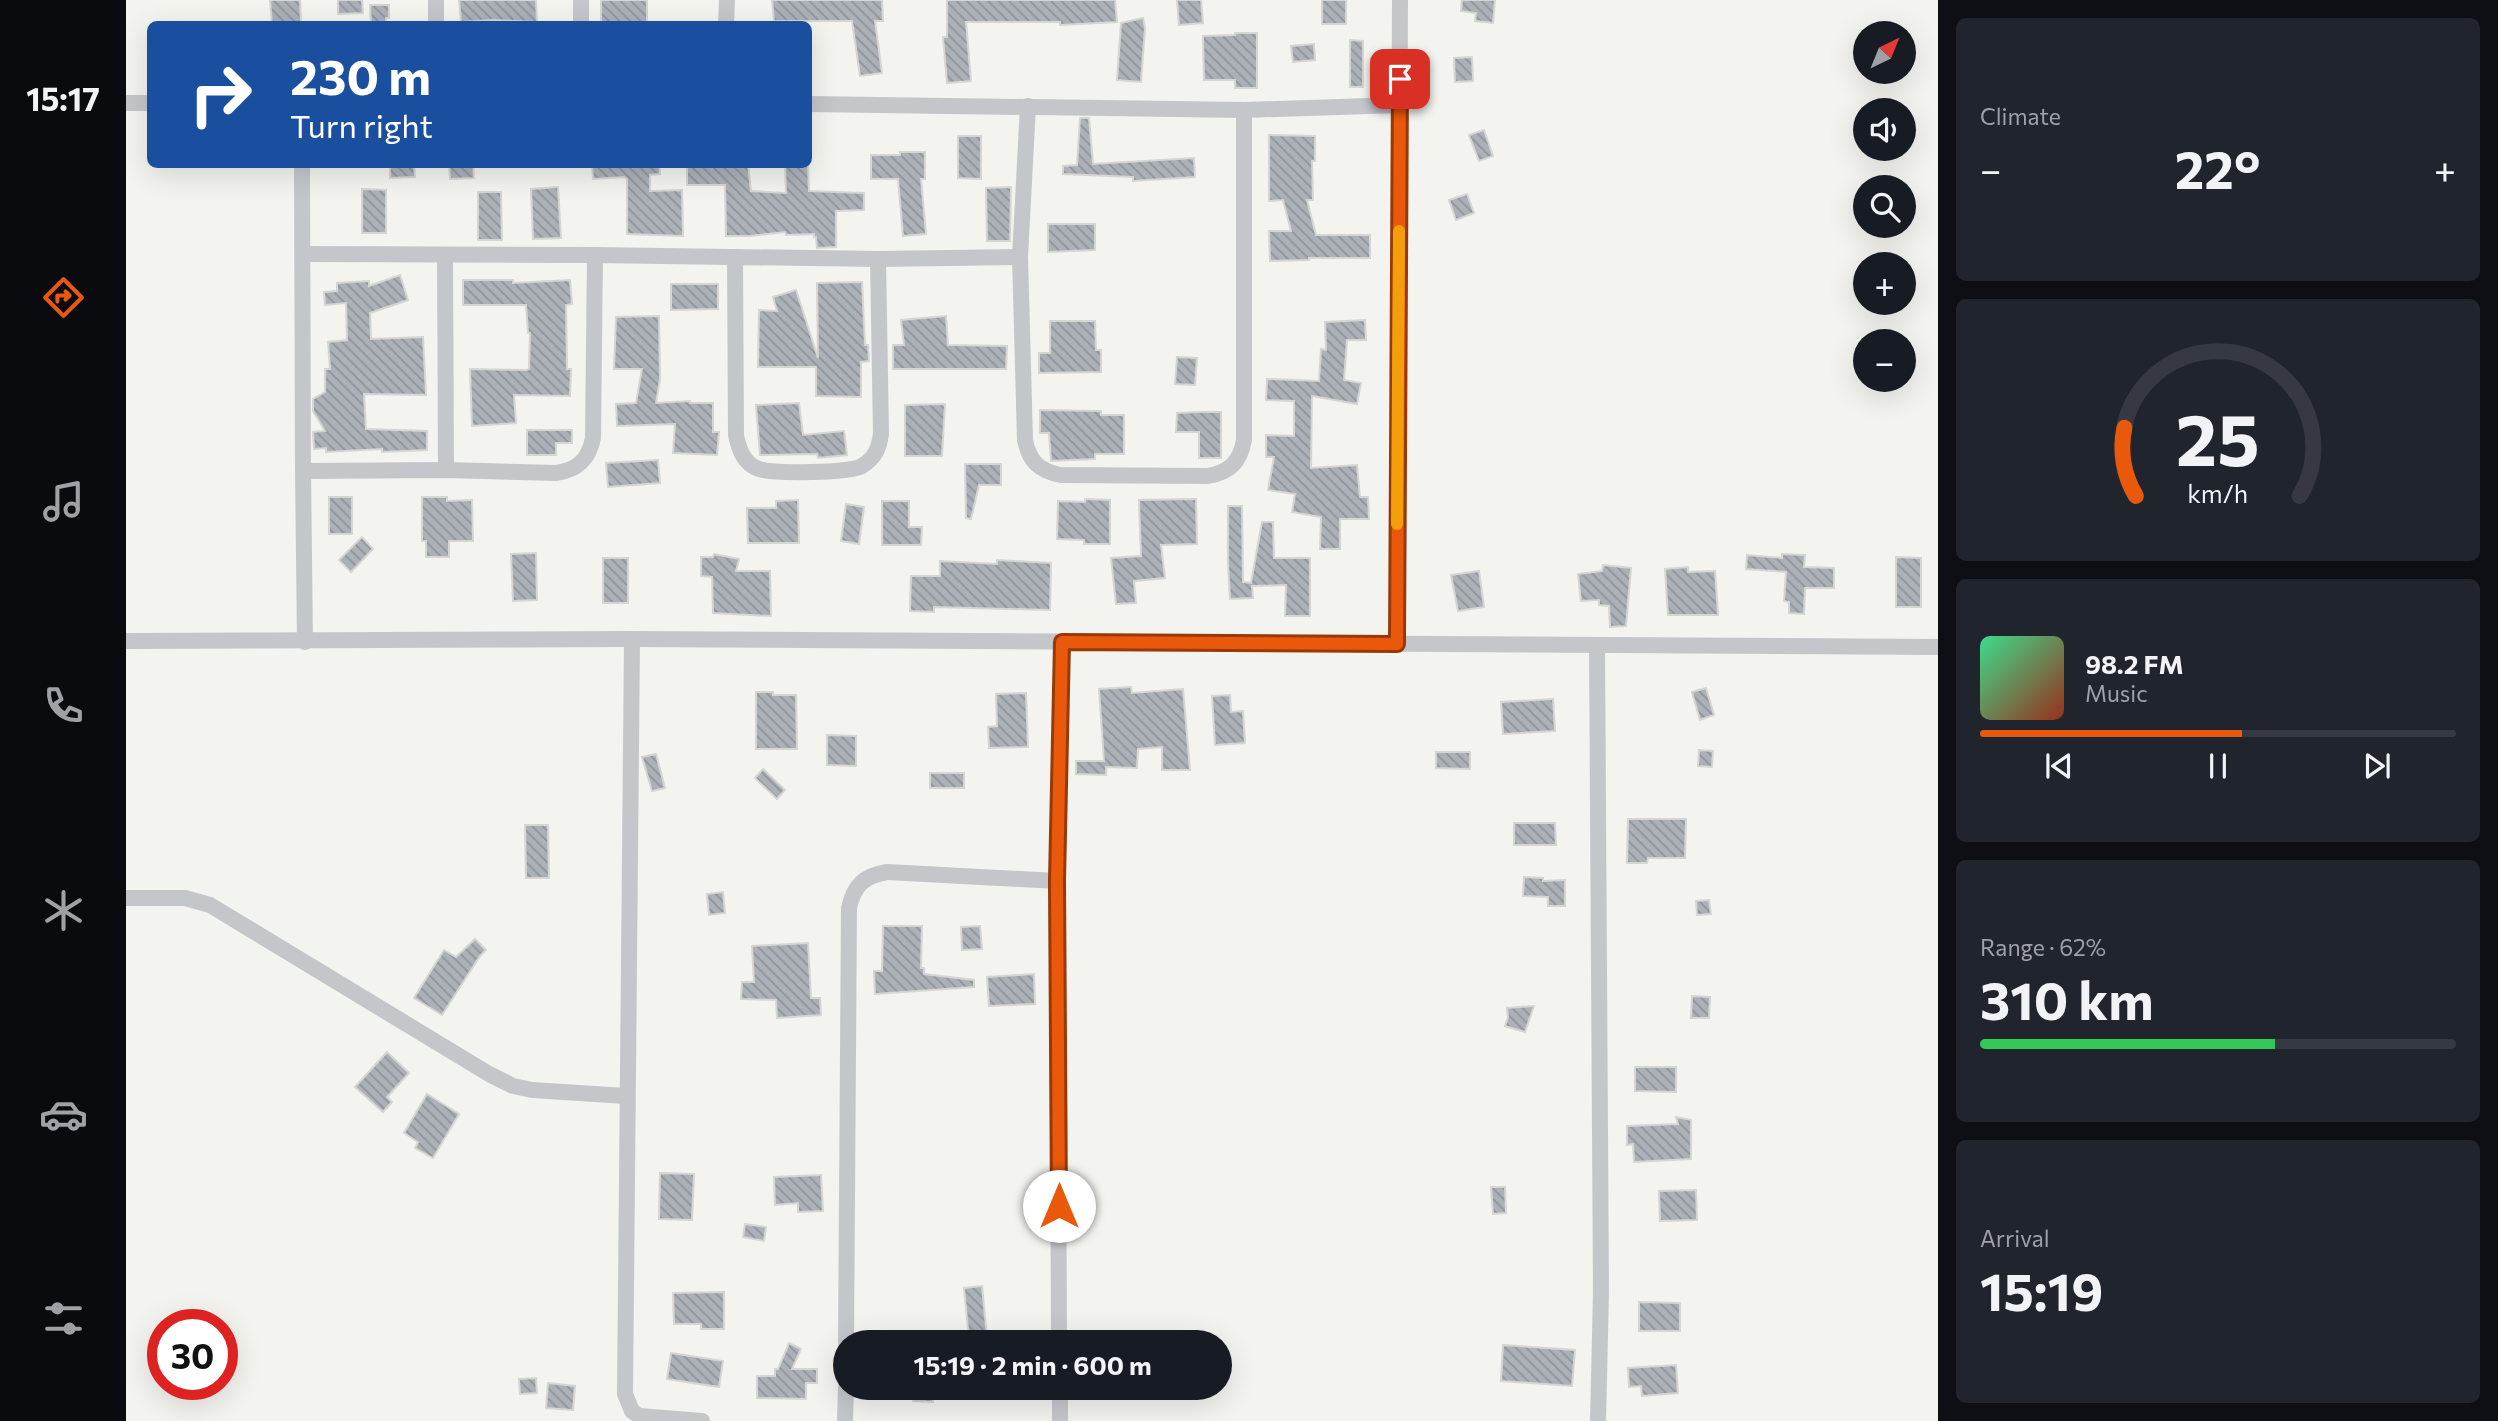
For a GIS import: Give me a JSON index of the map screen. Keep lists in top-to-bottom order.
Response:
{
  "north": "top right",
  "page": {
    "tabs": "15:17",
    "tile": [
      "Climate",
      ["Range · 62%", "310 km"],
      ["Arrival", "15:19"]
    ],
    "map_buttons": ["+", "−"],
    "turn": ["230 m", "Turn right"],
    "heat": ["−", "22°", "+"],
    "song": ["98.2 FM", "Music"],
    "limit": "30",
    "trip": "15:19 · 2 min · 600 m",
    "gauge": ["25", "km/h"]
  }
}
